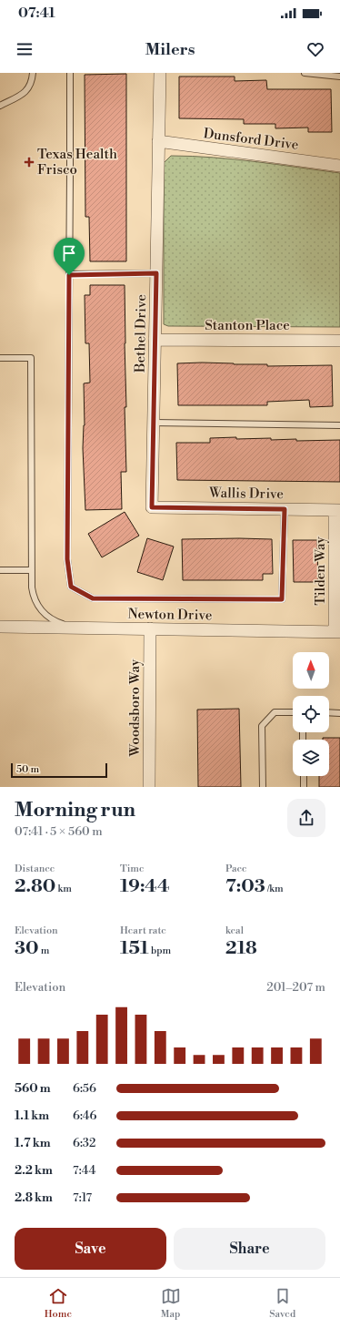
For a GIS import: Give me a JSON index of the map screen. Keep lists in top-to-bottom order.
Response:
{
  "streets": {
    "street": [
      "Dunsford Drive",
      "Stanton Place",
      "Bethel Drive",
      "Wallis Drive",
      "Tilden Way",
      "Newton Drive",
      "Woodsboro Way"
    ]
  },
  "crossings": [
    ["Dunsford Drive", "Bethel Drive"],
    ["Stanton Place", "Bethel Drive"],
    ["Bethel Drive", "Wallis Drive"],
    ["Wallis Drive", "Tilden Way"],
    ["Tilden Way", "Newton Drive"],
    ["Newton Drive", "Woodsboro Way"]
  ],
  "places": {
    "health": ["Texas Health Frisco"]
  },
  "scale_bar": "50 m",
  "north": "top",
  "page": {
    "status": "07:41",
    "header": "Milers",
    "scale": "50 m",
    "heading": ["Morning run", "07:41 · 5 × 560 m"],
    "stats": [
      ["Distance", "2.80 km"],
      ["Time", "19:44"],
      ["Pace", "7:03 /km"],
      ["Elevation", "30 m"],
      ["Heart rate", "151 bpm"],
      ["kcal", "218"]
    ],
    "chart": ["Elevation", "201–207 m"],
    "list": [
      {
        "name": "560 m",
        "note": "6:56"
      },
      {
        "name": "1.1 km",
        "note": "6:46"
      },
      {
        "name": "1.7 km",
        "note": "6:32"
      },
      {
        "name": "2.2 km",
        "note": "7:44"
      },
      {
        "name": "2.8 km",
        "note": "7:17"
      }
    ],
    "buttons": ["Save", "Share"],
    "tabs": ["Home", "Map", "Saved"]
  }
}
